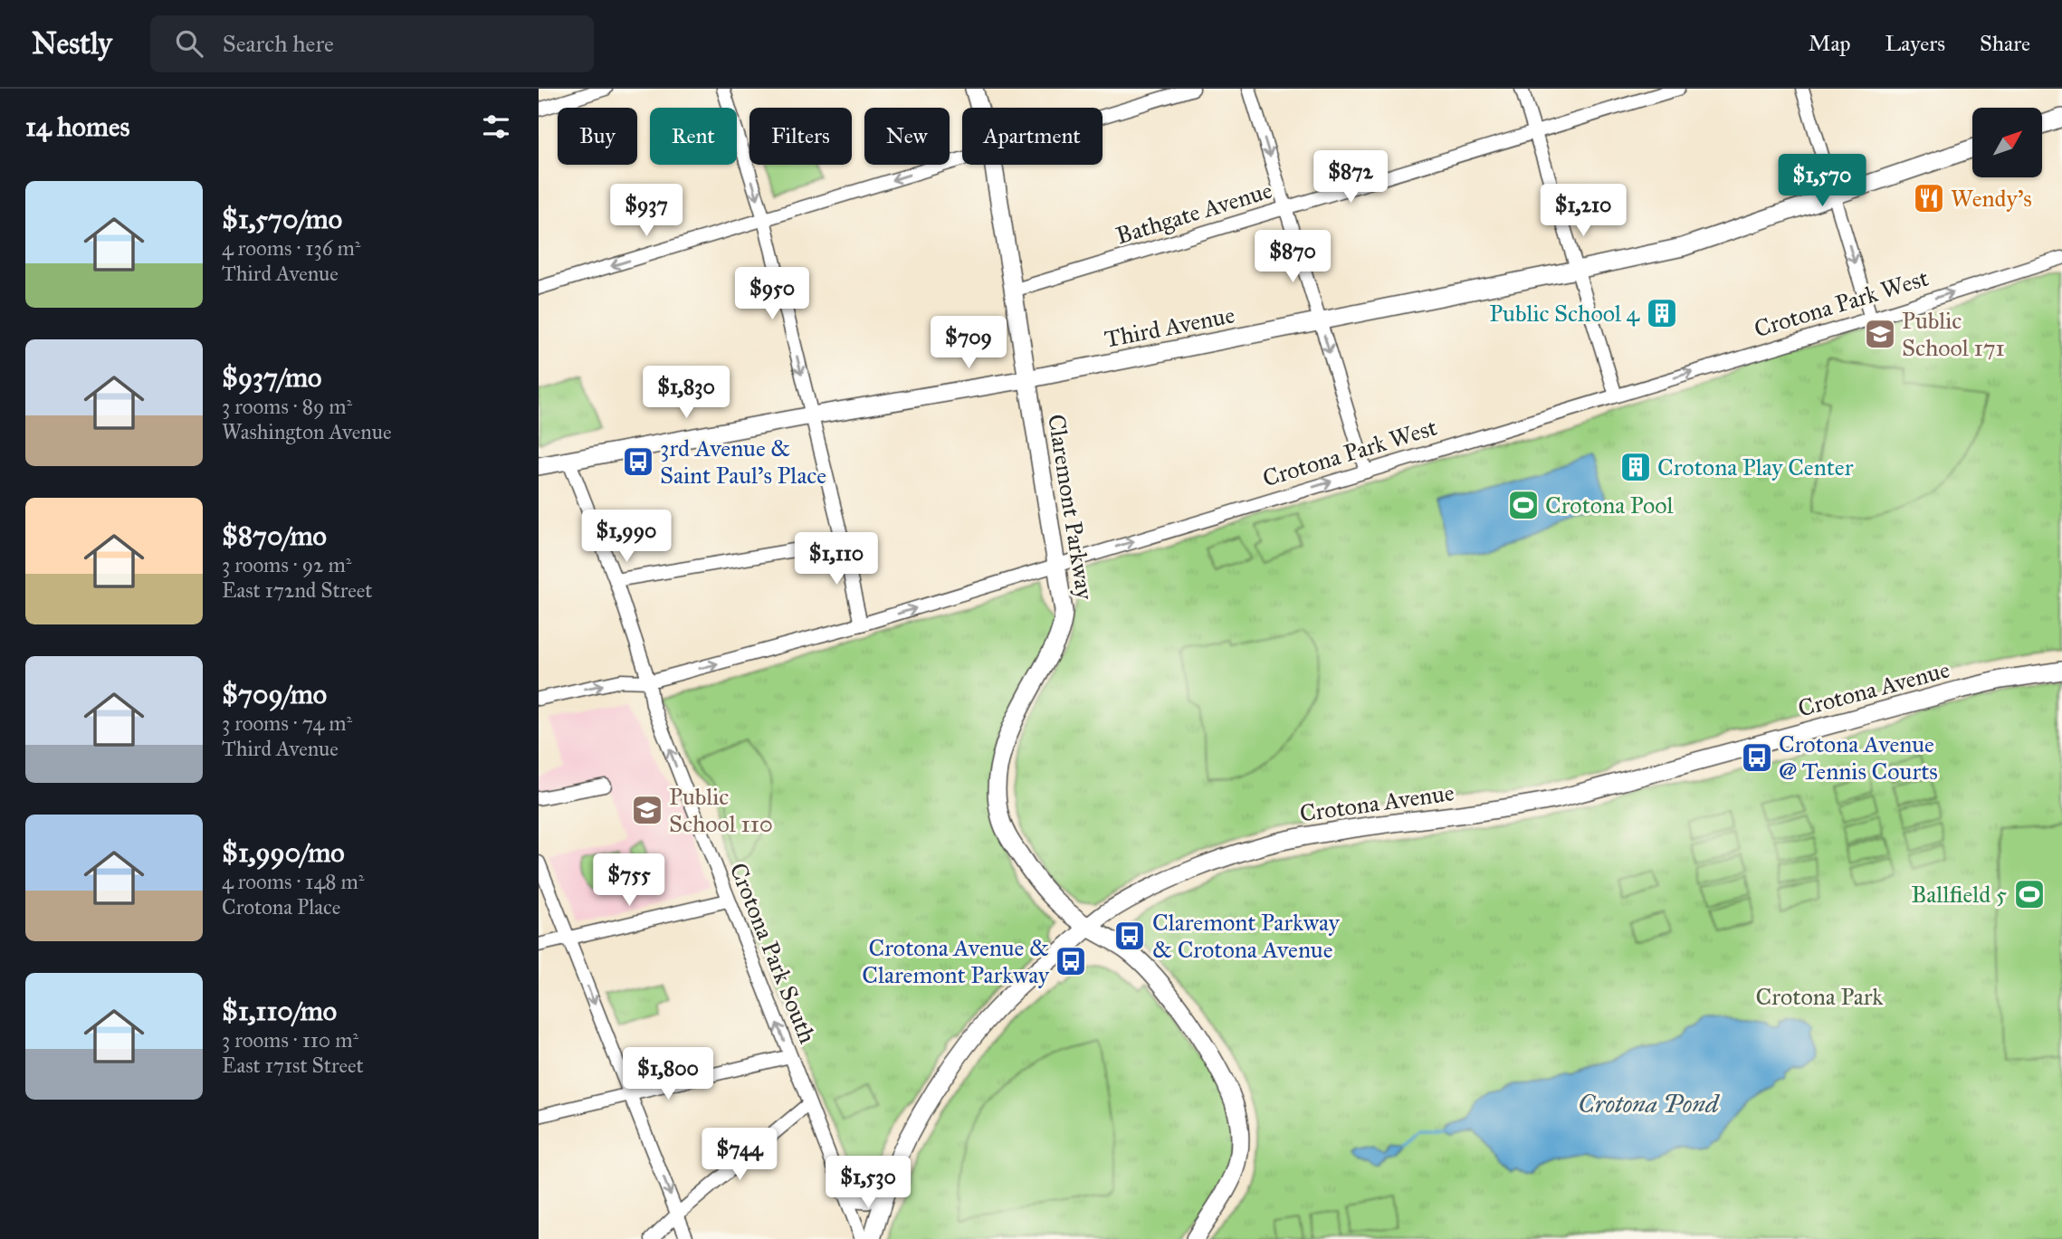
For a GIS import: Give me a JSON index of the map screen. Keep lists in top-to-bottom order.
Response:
{
  "streets": {
    "street": [
      "Bathgate Avenue",
      "Crotona Park West",
      "Third Avenue",
      "Claremont Parkway",
      "Crotona Avenue",
      "Crotona Park South"
    ]
  },
  "crossings": [
    ["Bathgate Avenue", "Claremont Parkway"],
    ["Crotona Park West", "Claremont Parkway"],
    ["Crotona Park West", "Crotona Park South"],
    ["Third Avenue", "Claremont Parkway"],
    ["Third Avenue", "Crotona Park South"],
    ["Claremont Parkway", "Crotona Avenue"]
  ],
  "one_way": ["Crotona Park West", "Crotona Park South"],
  "water": ["Crotona Pond"],
  "parks": ["Crotona Park"],
  "places": {
    "restaurant": ["Wendy's"],
    "building": ["Public School 4", "Crotona Play Center"],
    "school or university": ["Public School 171", "Public School 110"],
    "bus stop": [
      "3rd Avenue & Saint Paul’s Place",
      "Crotona Avenue @ Tennis Courts",
      "Claremont Parkway & Crotona Avenue",
      "Crotona Avenue & Claremont Parkway"
    ],
    "sports": ["Crotona Pool", "Ballfield 5"]
  },
  "north": "top right",
  "page": {
    "header": "Nestly",
    "search": "Search here",
    "nav": ["Map", "Layers", "Share"],
    "heading": "14 homes",
    "chip": [
      "Buy",
      "Rent",
      "Filters",
      "New",
      "Apartment"
    ],
    "price": [
      "$872",
      "$1,570",
      "$937",
      "$1,210",
      "$870",
      "$950",
      "$709",
      "$1,830",
      "$1,990",
      "$1,110",
      "$755",
      "$1,800",
      "$744",
      "$1,530"
    ],
    "list": [
      {
        "name": "$1,570/mo",
        "note": "4 rooms · 136 m² · Third Avenue"
      },
      {
        "name": "$937/mo",
        "note": "3 rooms · 89 m² · Washington Avenue"
      },
      {
        "name": "$870/mo",
        "note": "3 rooms · 92 m² · East 172nd Street"
      },
      {
        "name": "$709/mo",
        "note": "3 rooms · 74 m² · Third Avenue"
      },
      {
        "name": "$1,990/mo",
        "note": "4 rooms · 148 m² · Crotona Place"
      },
      {
        "name": "$1,110/mo",
        "note": "3 rooms · 110 m² · East 171st Street"
      }
    ]
  }
}
